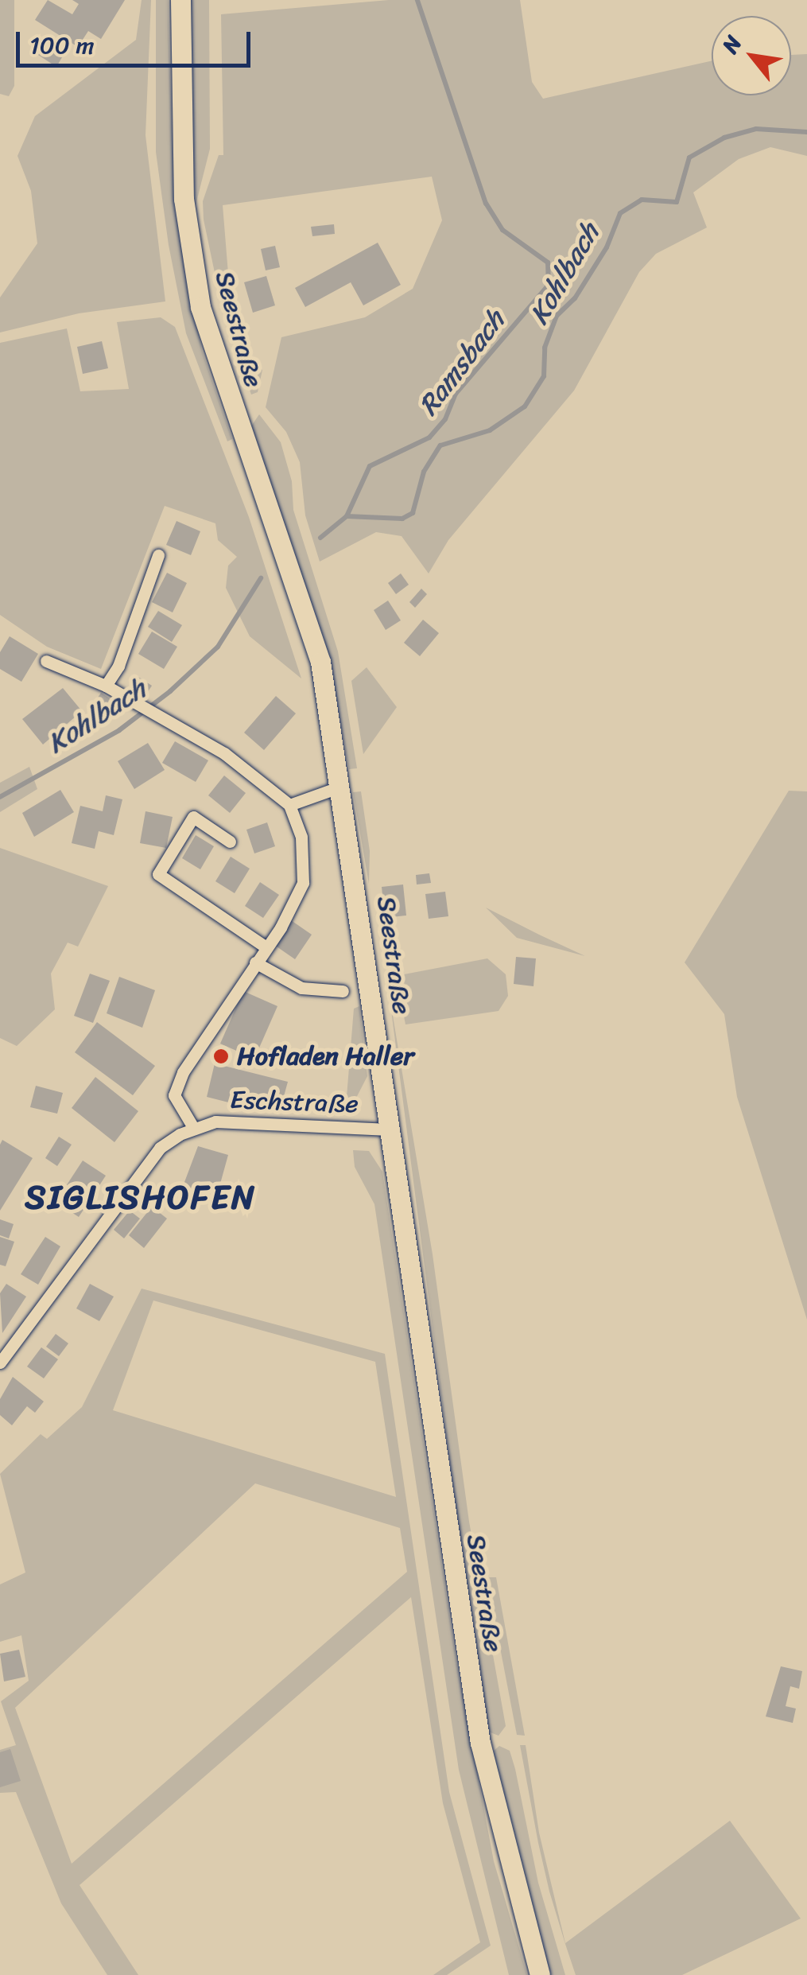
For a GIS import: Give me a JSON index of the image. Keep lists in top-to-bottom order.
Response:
{
  "streets": {
    "main road": ["Seestraße"],
    "street": ["Eschstraße"]
  },
  "crossings": [
    ["Seestraße", "Eschstraße"]
  ],
  "districts": ["SIGLISHOFEN"],
  "water": ["Kohlbach", "Ramsbach"],
  "places": ["Hofladen Haller"],
  "scale_bar": "100 m",
  "north": "top left"
}
